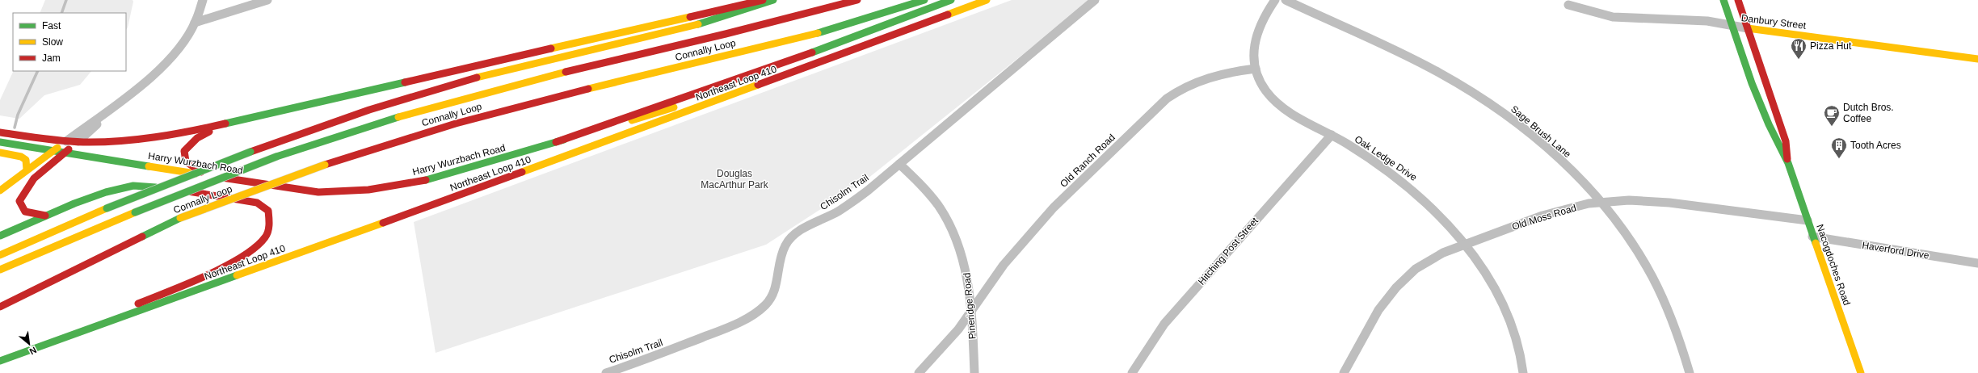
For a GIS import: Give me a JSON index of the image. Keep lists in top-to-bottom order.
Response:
{
  "streets": {
    "main road": [
      "Danbury Street",
      "Connally Loop",
      "Northeast Loop 410",
      "Harry Wurzbach Road",
      "Nacogdoches Road"
    ],
    "street": [
      "Sage Brush Lane",
      "Oak Ledge Drive",
      "Old Ranch Road",
      "Chisolm Trail",
      "Old Moss Road",
      "Haverford Drive",
      "Hitching Post Street",
      "Pineridge Road"
    ]
  },
  "crossings": [
    ["Danbury Street", "Nacogdoches Road"],
    ["Northeast Loop 410", "Harry Wurzbach Road"],
    ["Sage Brush Lane", "Old Moss Road"],
    ["Oak Ledge Drive", "Old Ranch Road"],
    ["Oak Ledge Drive", "Old Moss Road"],
    ["Oak Ledge Drive", "Hitching Post Street"],
    ["Old Ranch Road", "Pineridge Road"],
    ["Chisolm Trail", "Pineridge Road"],
    ["Old Moss Road", "Nacogdoches Road"],
    ["Haverford Drive", "Nacogdoches Road"]
  ],
  "parks": ["Douglas MacArthur Park"],
  "places": {
    "restaurant": ["Pizza Hut"],
    "cafe": ["Dutch Bros. Coffee"],
    "building": ["Tooth Acres"]
  },
  "legend": ["Fast", "Slow", "Jam"],
  "north": "bottom right"
}
